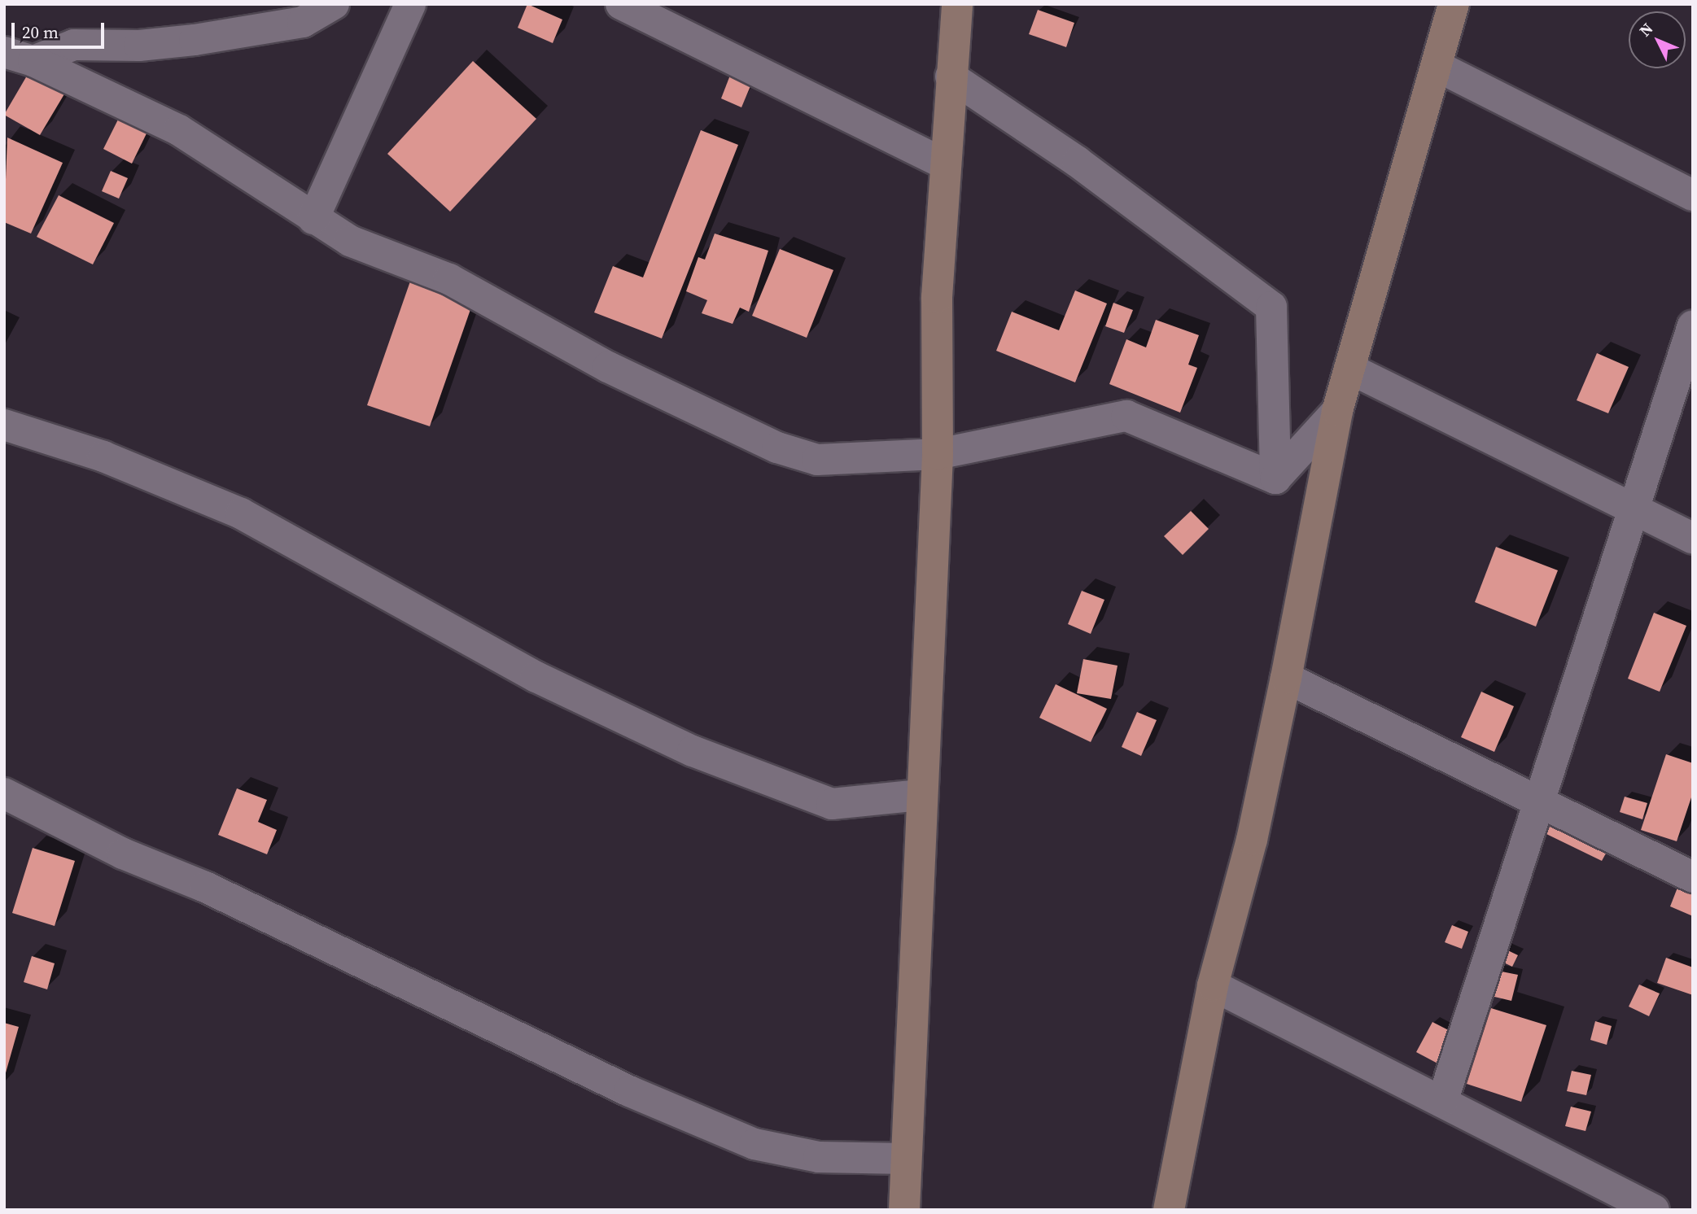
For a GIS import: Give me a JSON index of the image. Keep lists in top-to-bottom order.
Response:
{
  "scale_bar": "20 m",
  "north": "top left"
}
